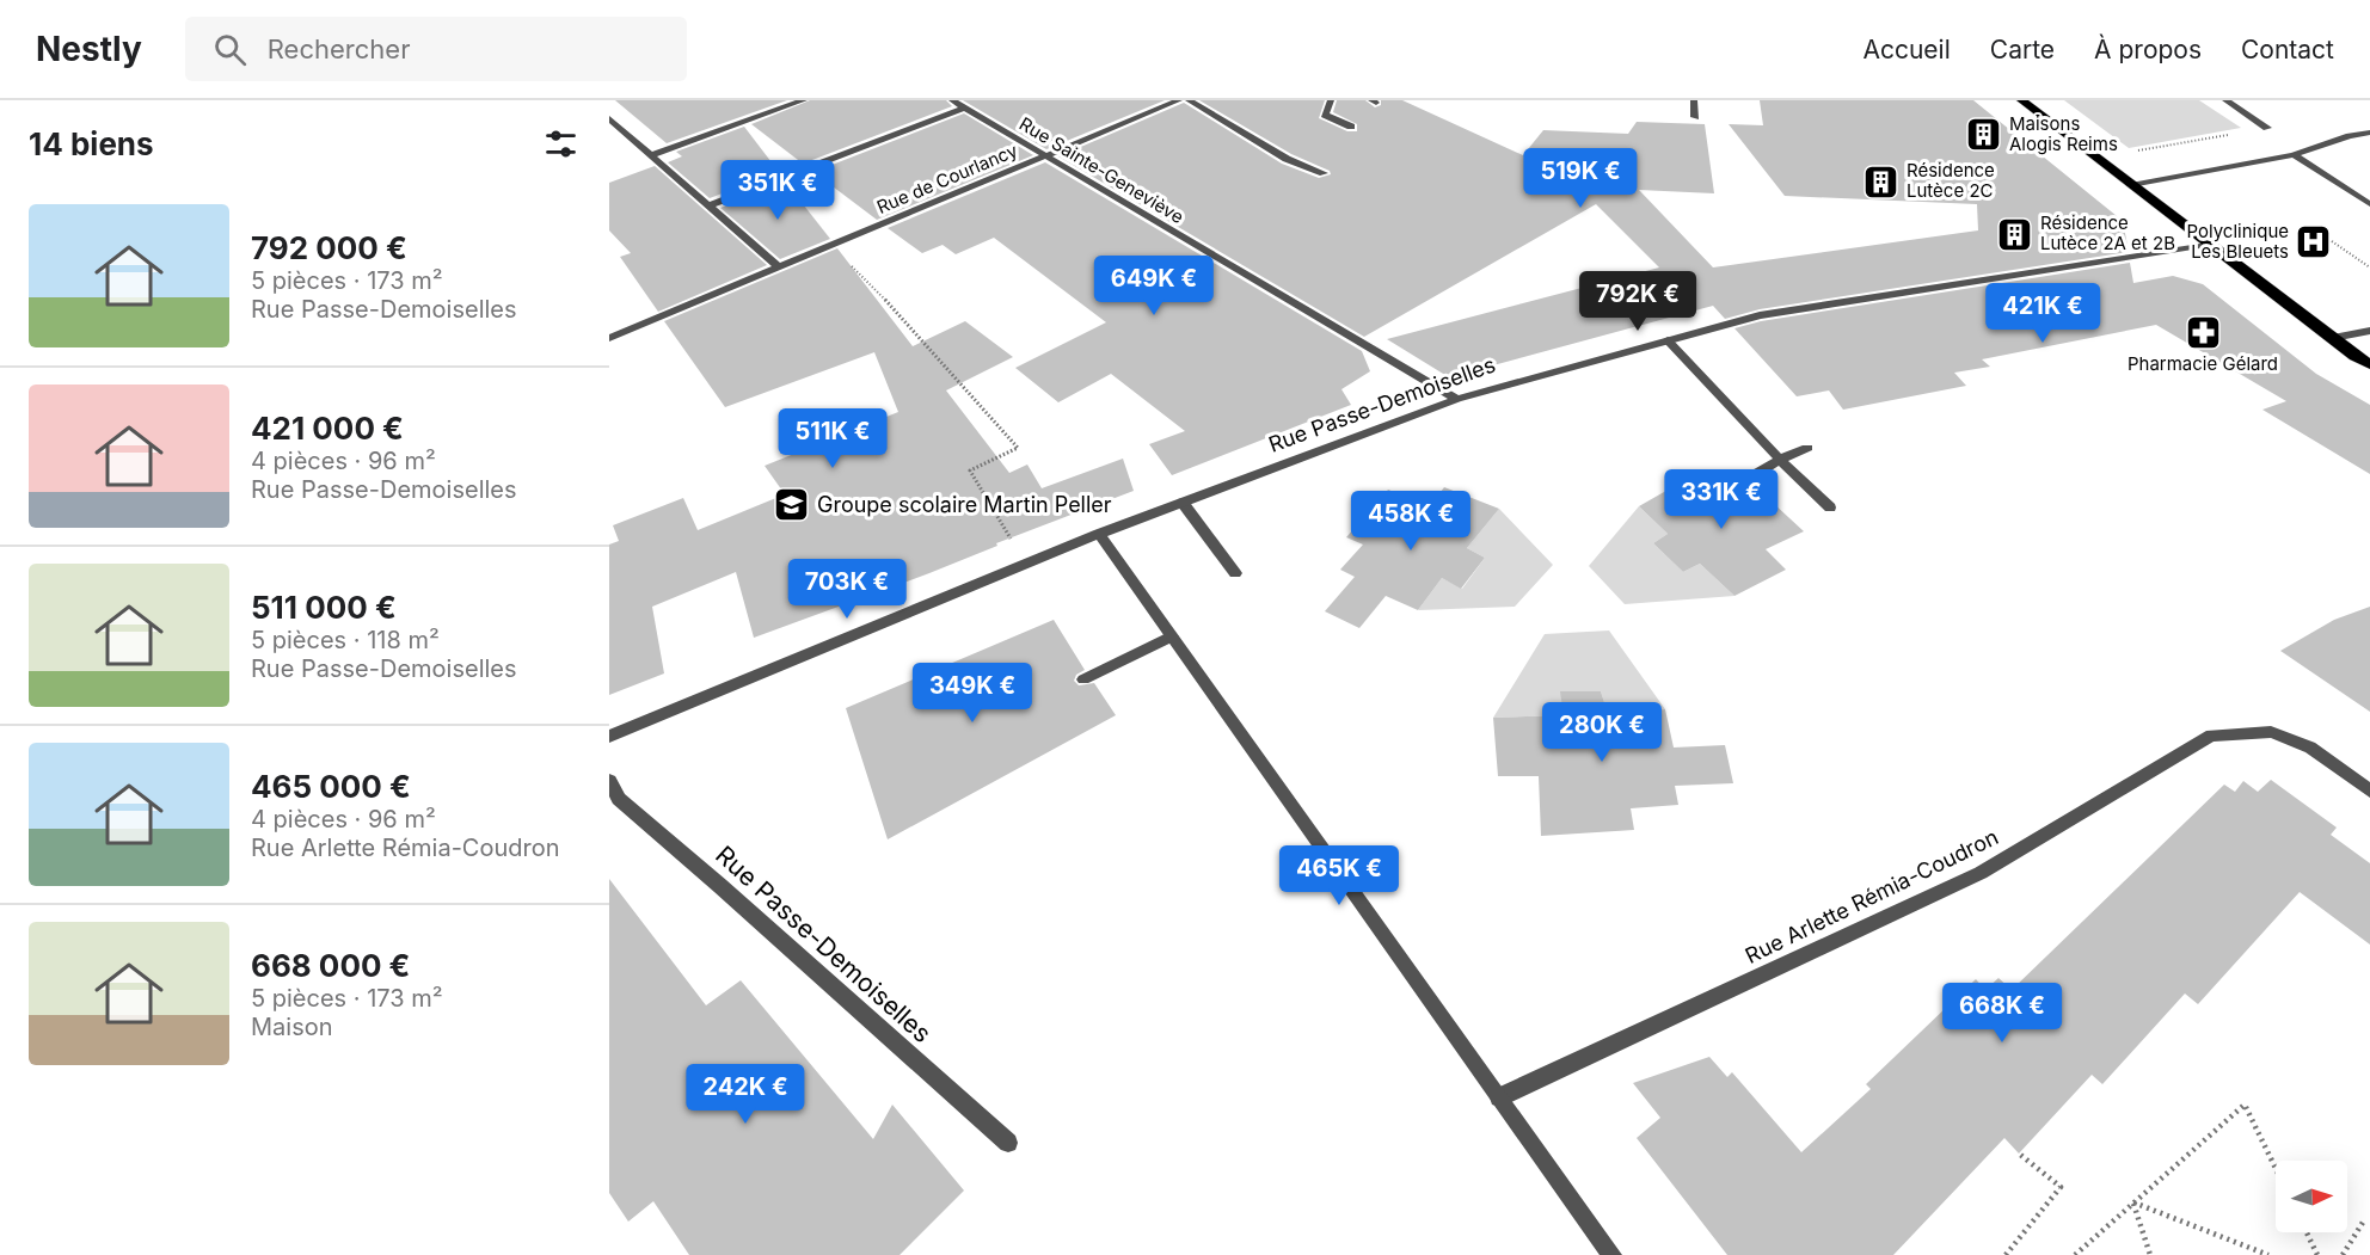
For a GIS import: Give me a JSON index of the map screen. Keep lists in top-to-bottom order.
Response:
{
  "streets": {
    "street": [
      "Rue Sainte-Geneviève",
      "Rue de Courlancy",
      "Rue Passe-Demoiselles",
      "Rue Arlette Rémia-Coudron"
    ]
  },
  "crossings": [
    ["Rue Sainte-Geneviève", "Rue de Courlancy"],
    ["Rue Sainte-Geneviève", "Rue Passe-Demoiselles"]
  ],
  "places": {
    "building": ["Maisons Alogis Reims", "Résidence Lutèce 2C", "Résidence Lutèce 2A et 2B"],
    "hospital": ["Polyclinique Les Bleuets"],
    "pharmacy": ["Pharmacie Gélard"],
    "school or university": ["Groupe scolaire Martin Peller"]
  },
  "north": "right",
  "page": {
    "header": "Nestly",
    "search": "Rechercher",
    "nav": [
      "Accueil",
      "Carte",
      "À propos",
      "Contact"
    ],
    "heading": "14 biens",
    "price": [
      "519K €",
      "351K €",
      "649K €",
      "792K €",
      "421K €",
      "511K €",
      "331K €",
      "458K €",
      "703K €",
      "349K €",
      "280K €",
      "465K €",
      "668K €",
      "242K €"
    ],
    "list": [
      {
        "name": "792 000 €",
        "note": "5 pièces · 173 m² · Rue Passe-Demoiselles"
      },
      {
        "name": "421 000 €",
        "note": "4 pièces · 96 m² · Rue Passe-Demoiselles"
      },
      {
        "name": "511 000 €",
        "note": "5 pièces · 118 m² · Rue Passe-Demoiselles"
      },
      {
        "name": "465 000 €",
        "note": "4 pièces · 96 m² · Rue Arlette Rémia-Coudron"
      },
      {
        "name": "668 000 €",
        "note": "5 pièces · 173 m² · Maison"
      }
    ]
  }
}
